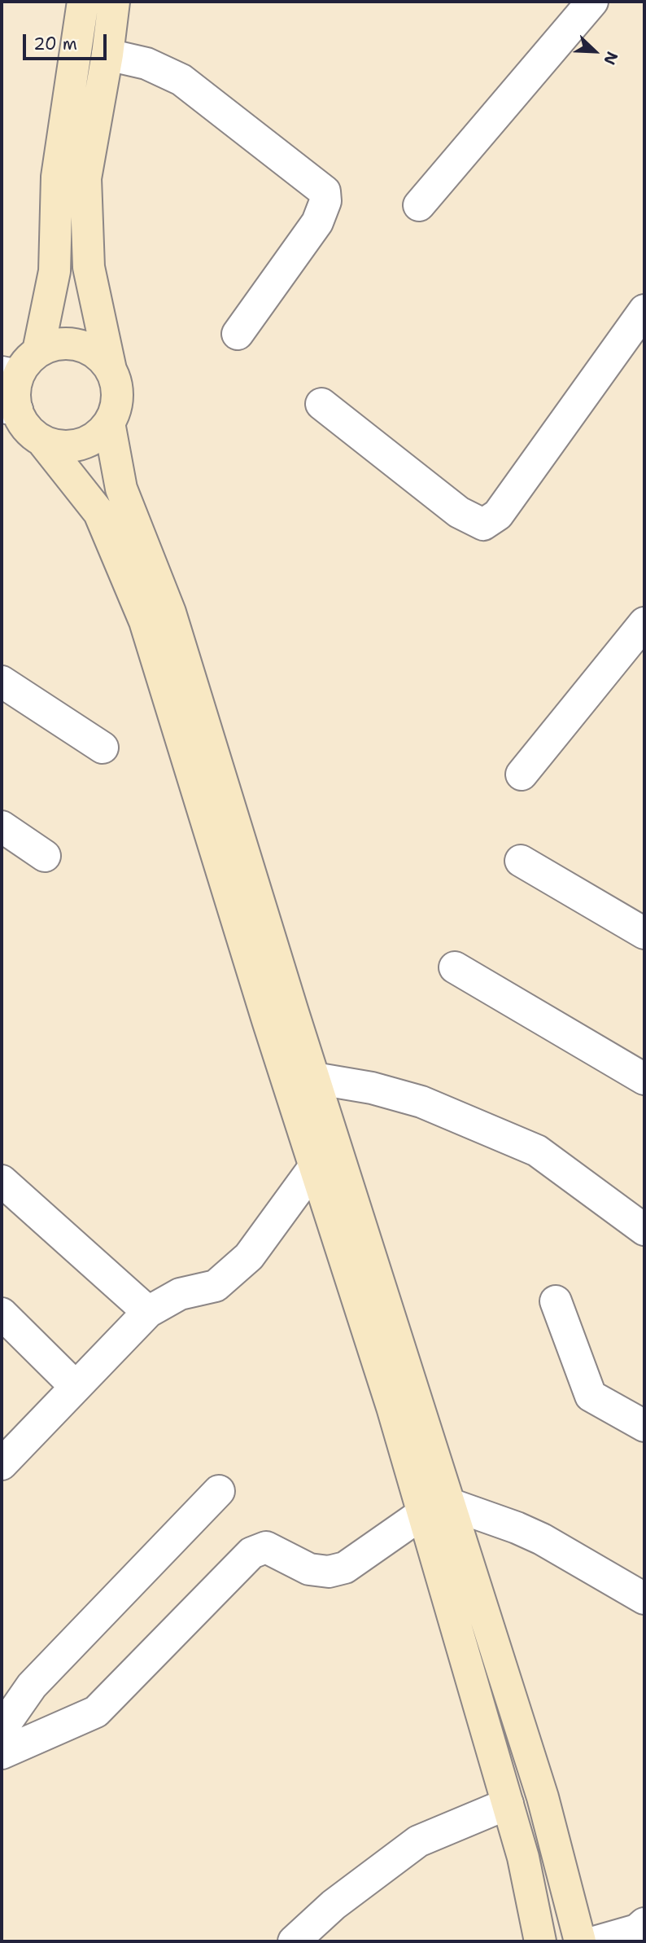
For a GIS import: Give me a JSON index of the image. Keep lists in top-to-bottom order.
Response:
{
  "scale_bar": "20 m",
  "north": "bottom right"
}
